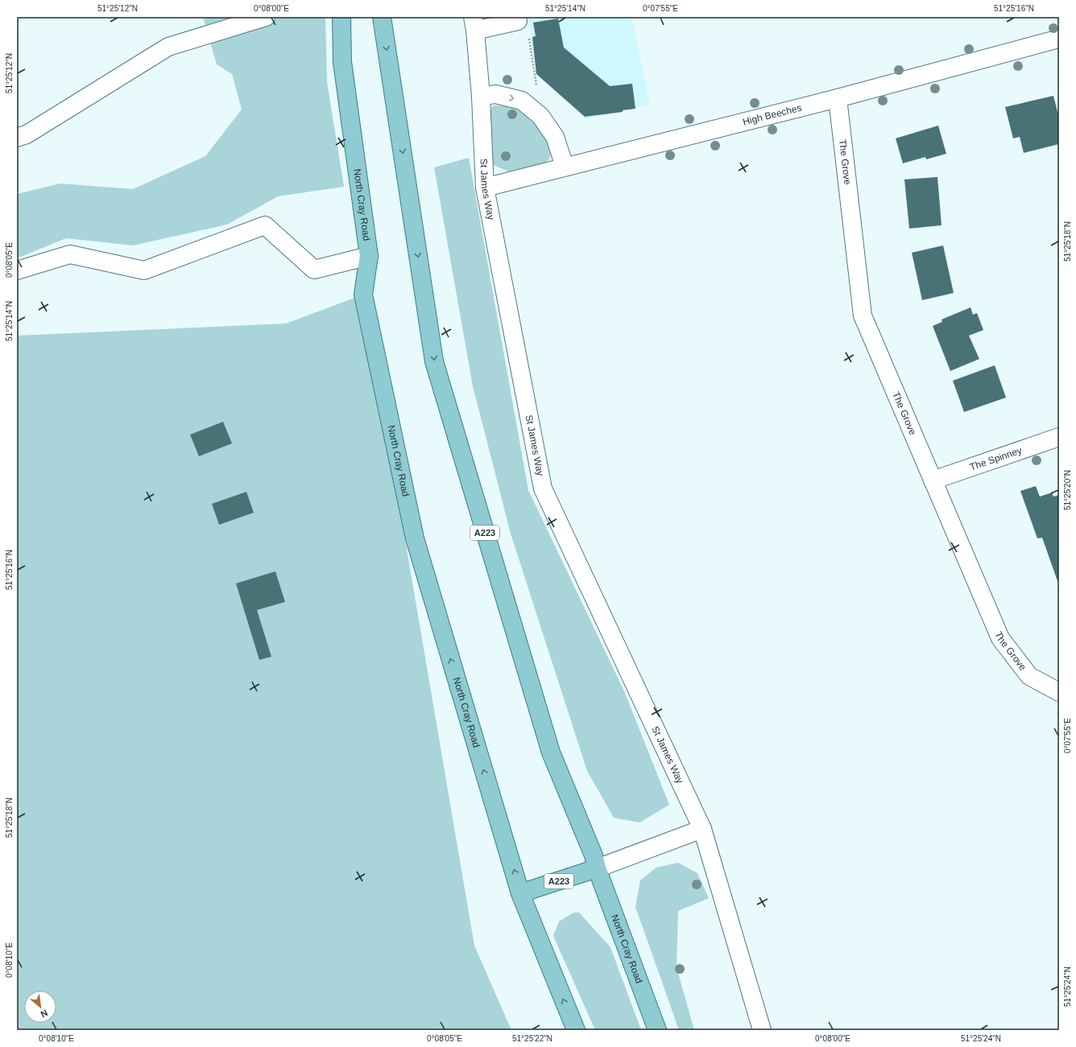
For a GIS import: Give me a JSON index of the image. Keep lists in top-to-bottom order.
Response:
{
  "streets": {
    "main road": ["North Cray Road", "A223"],
    "street": [
      "High Beeches",
      "The Grove",
      "St James Way",
      "The Spinney"
    ]
  },
  "crossings": [
    ["High Beeches", "The Grove"],
    ["High Beeches", "St James Way"],
    ["The Grove", "The Spinney"],
    ["North Cray Road", "A223"]
  ],
  "north": "bottom right",
  "coordinates": [
    "51°25'12\"N",
    "0°08'00\"E",
    "51°25'14\"N",
    "0°07'55\"E",
    "51°25'16\"N",
    "51°25'18\"N",
    "0°08'05\"E",
    "51°25'20\"N",
    "0°08'10\"E",
    "51°25'24\"N",
    "51°25'22\"N"
  ]
}
